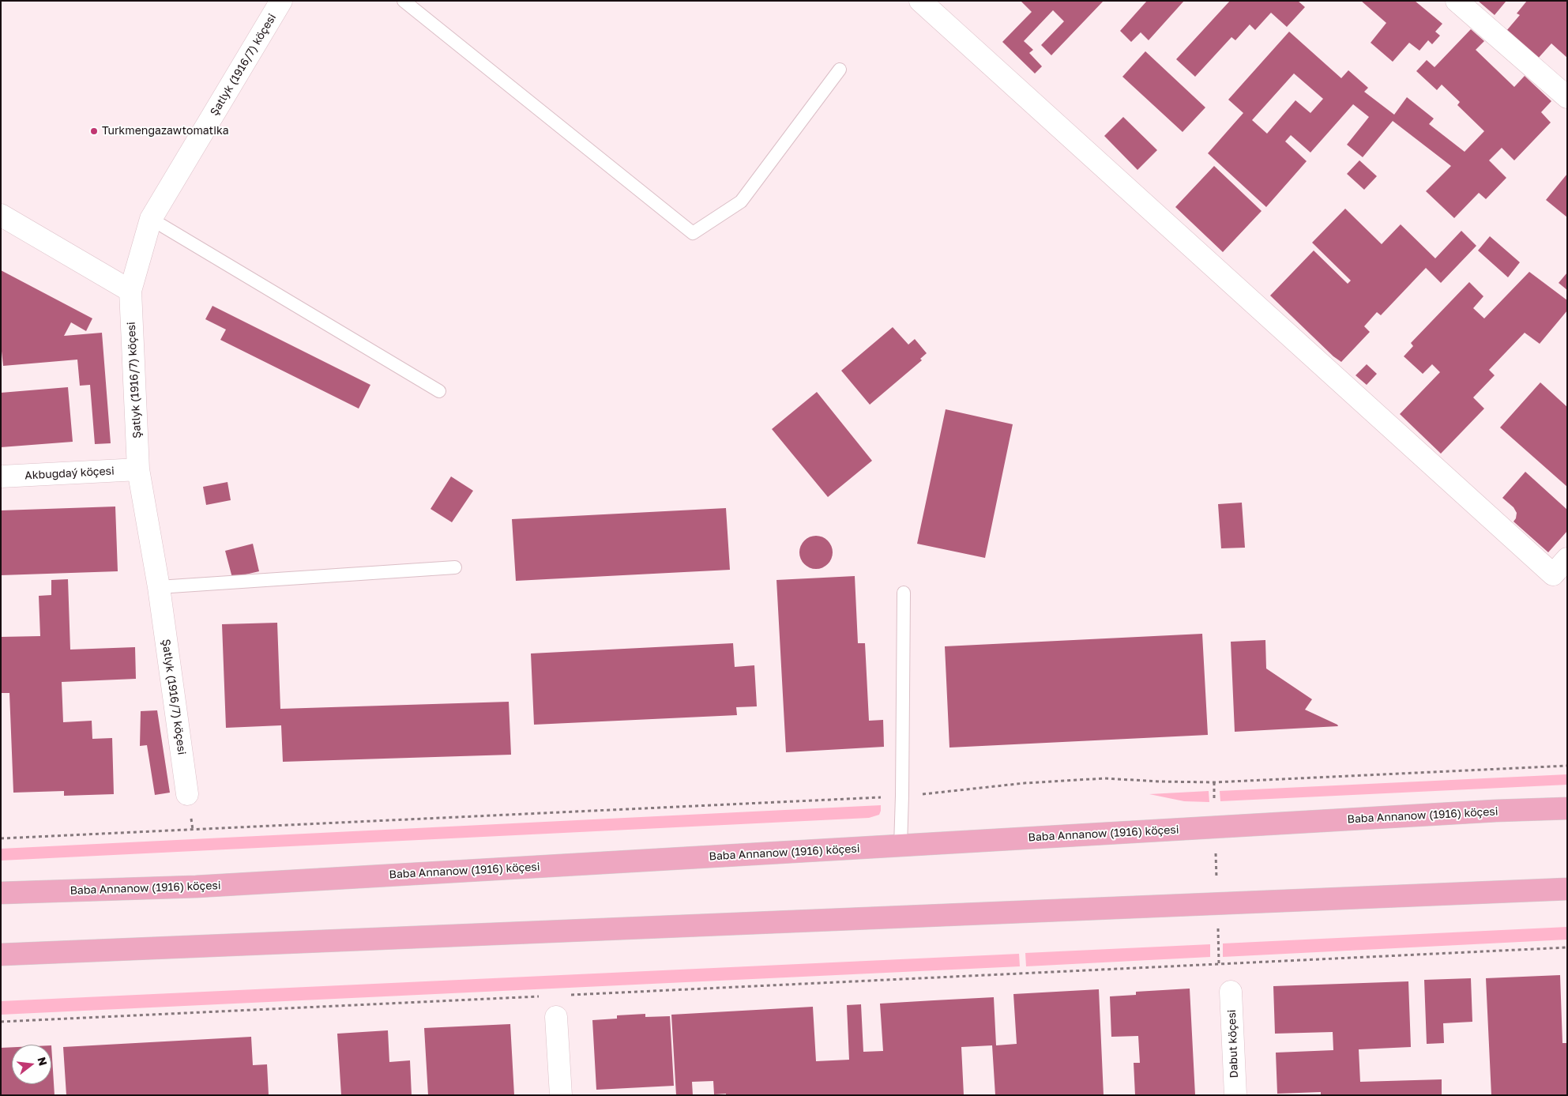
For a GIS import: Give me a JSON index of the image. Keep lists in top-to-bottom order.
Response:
{
  "streets": {
    "main road": ["Baba Annanow (1916) köçesi"],
    "street": ["Şatlyk (1916/7) köçesi", "Akbugdaý köçesi", "Dabut köçesi"]
  },
  "crossings": [
    ["Şatlyk (1916/7) köçesi", "Akbugdaý köçesi"]
  ],
  "places": ["Turkmengazawtomatika"],
  "north": "right"
}
